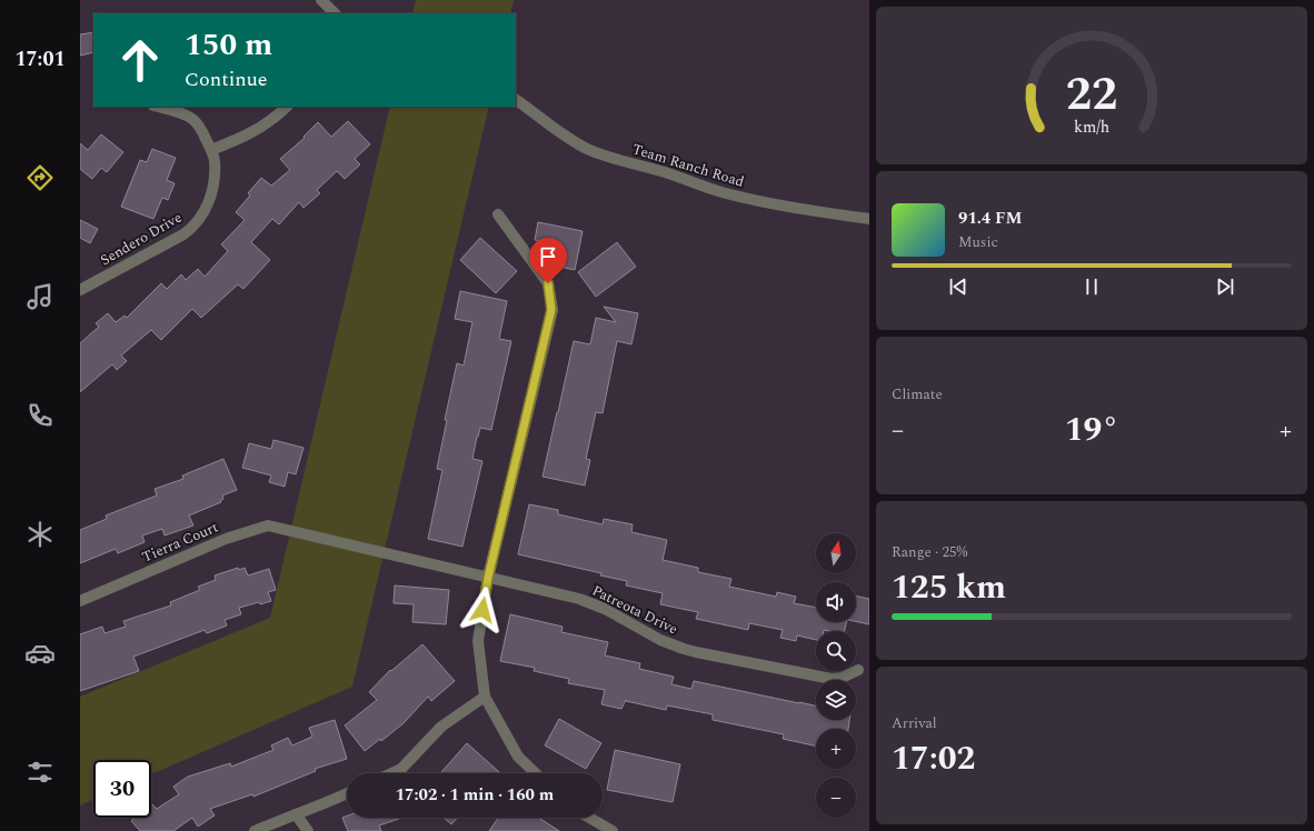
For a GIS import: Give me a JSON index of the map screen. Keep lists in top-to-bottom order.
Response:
{
  "streets": {
    "street": [
      "Team Ranch Road",
      "Sendero Drive",
      "Tierra Court",
      "Patreota Drive"
    ]
  },
  "crossings": [
    ["Tierra Court", "Patreota Drive"]
  ],
  "north": "top",
  "page": {
    "tabs": "17:01",
    "turn": ["150 m", "Continue"],
    "song": ["91.4 FM", "Music"],
    "tile": [
      "Climate",
      ["Range · 25%", "125 km"],
      ["Arrival", "17:02"]
    ],
    "heat": ["−", "19°", "+"],
    "map_buttons": ["+", "−"],
    "limit": "30",
    "trip": "17:02 · 1 min · 160 m",
    "gauge": ["22", "km/h"]
  }
}
